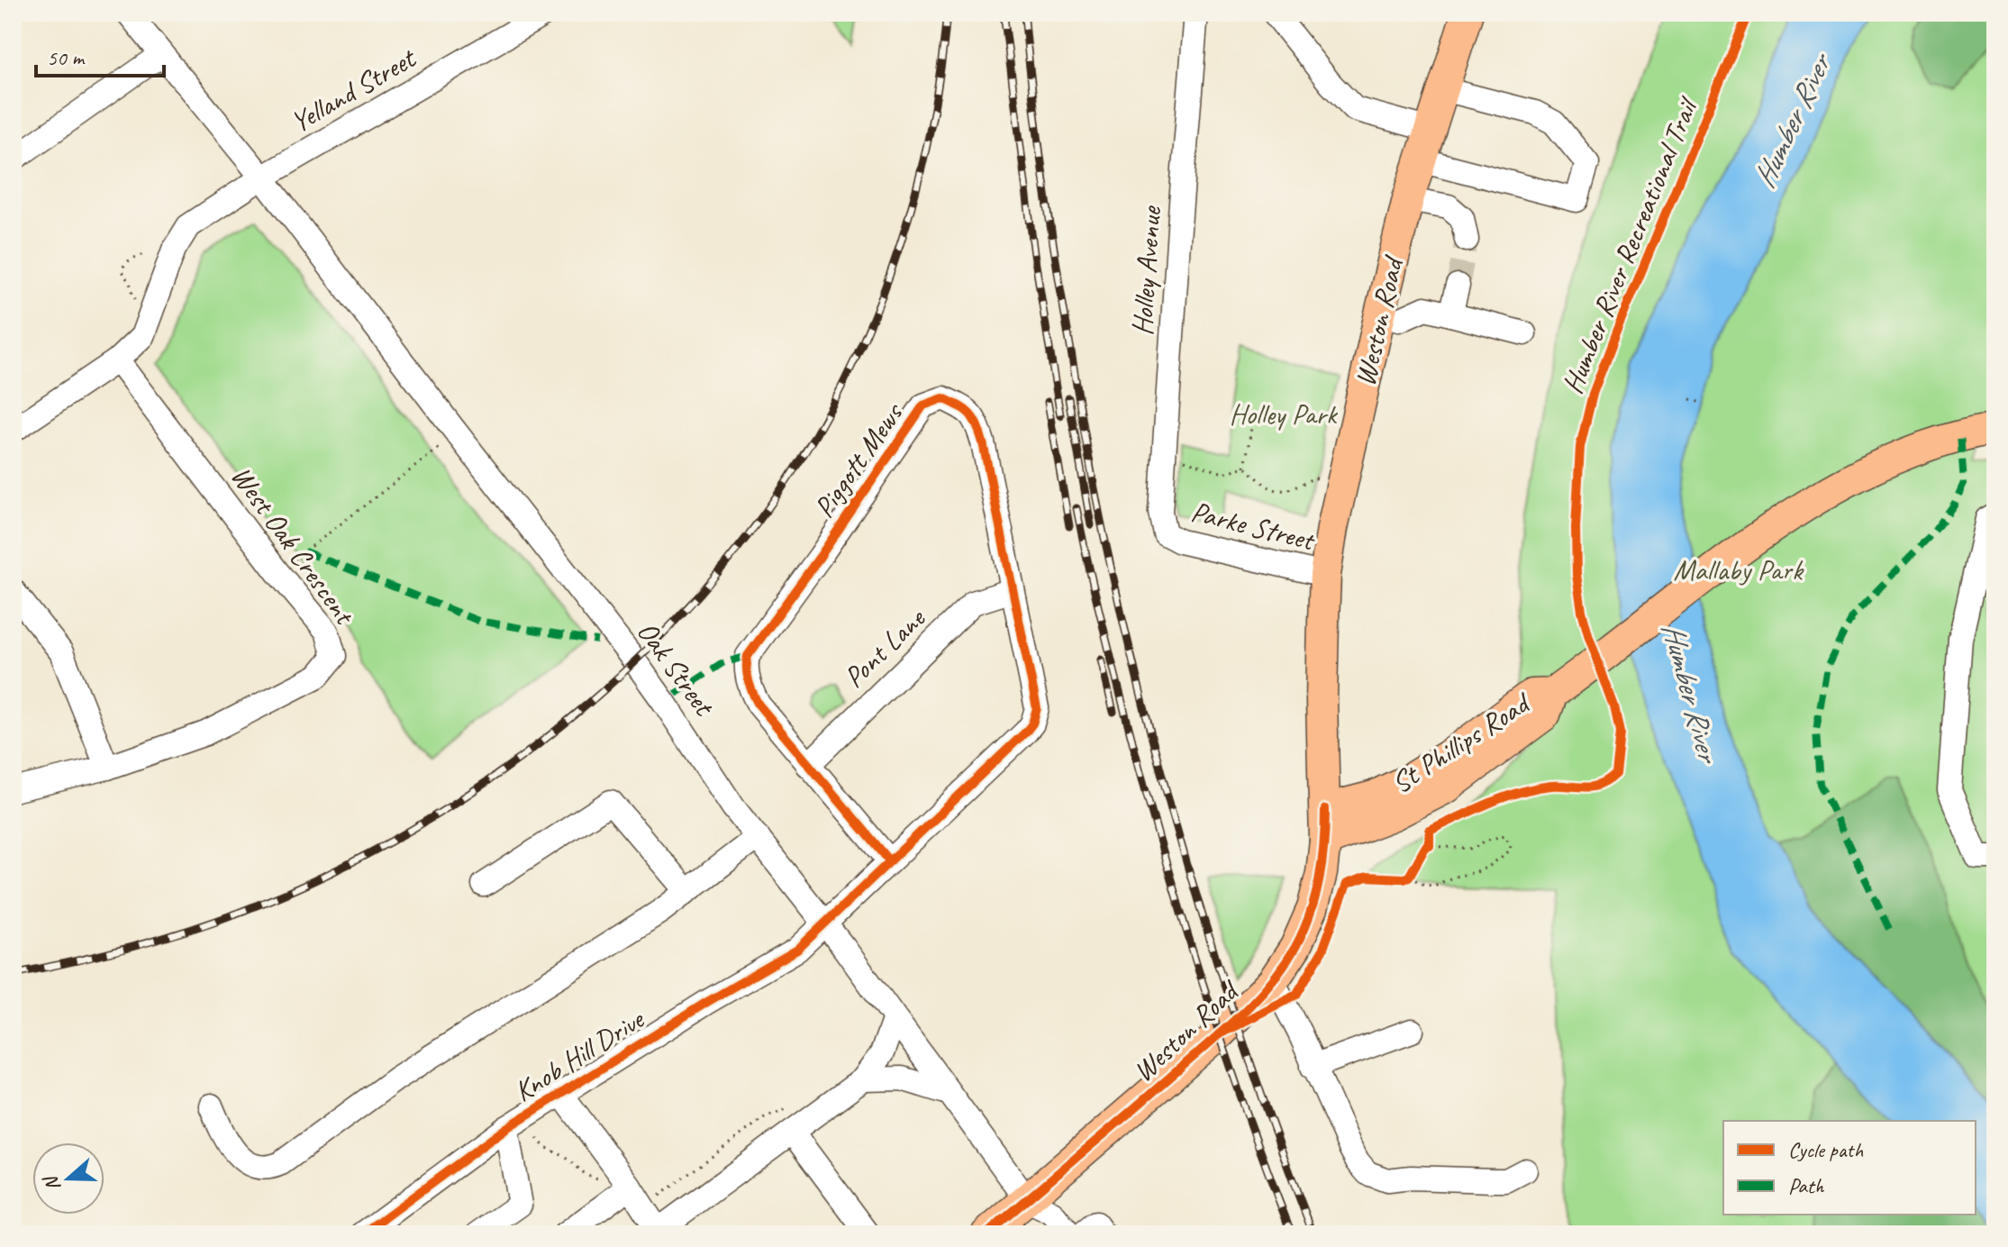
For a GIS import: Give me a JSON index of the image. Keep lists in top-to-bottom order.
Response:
{
  "streets": {
    "main road": ["Weston Road", "St Phillips Road"],
    "street": [
      "Yelland Street",
      "Holley Avenue",
      "Piggott Mews",
      "Parke Street",
      "West Oak Crescent",
      "Pont Lane",
      "Oak Street",
      "Knob Hill Drive"
    ],
    "cycle path": ["Humber River Recreational Trail"]
  },
  "crossings": [
    ["Yelland Street", "West Oak Crescent"],
    ["Yelland Street", "Oak Street"],
    ["Holley Avenue", "Parke Street"],
    ["Weston Road", "Parke Street"],
    ["Weston Road", "Oak Street"],
    ["Weston Road", "St Phillips Road"],
    ["Piggott Mews", "Pont Lane"],
    ["Piggott Mews", "Oak Street"],
    ["Piggott Mews", "Knob Hill Drive"],
    ["Oak Street", "Knob Hill Drive"]
  ],
  "water": ["Humber River"],
  "parks": ["Holley Park", "Mallaby Park"],
  "legend": ["Cycle path", "Path"],
  "scale_bar": "50 m",
  "north": "left"
}
